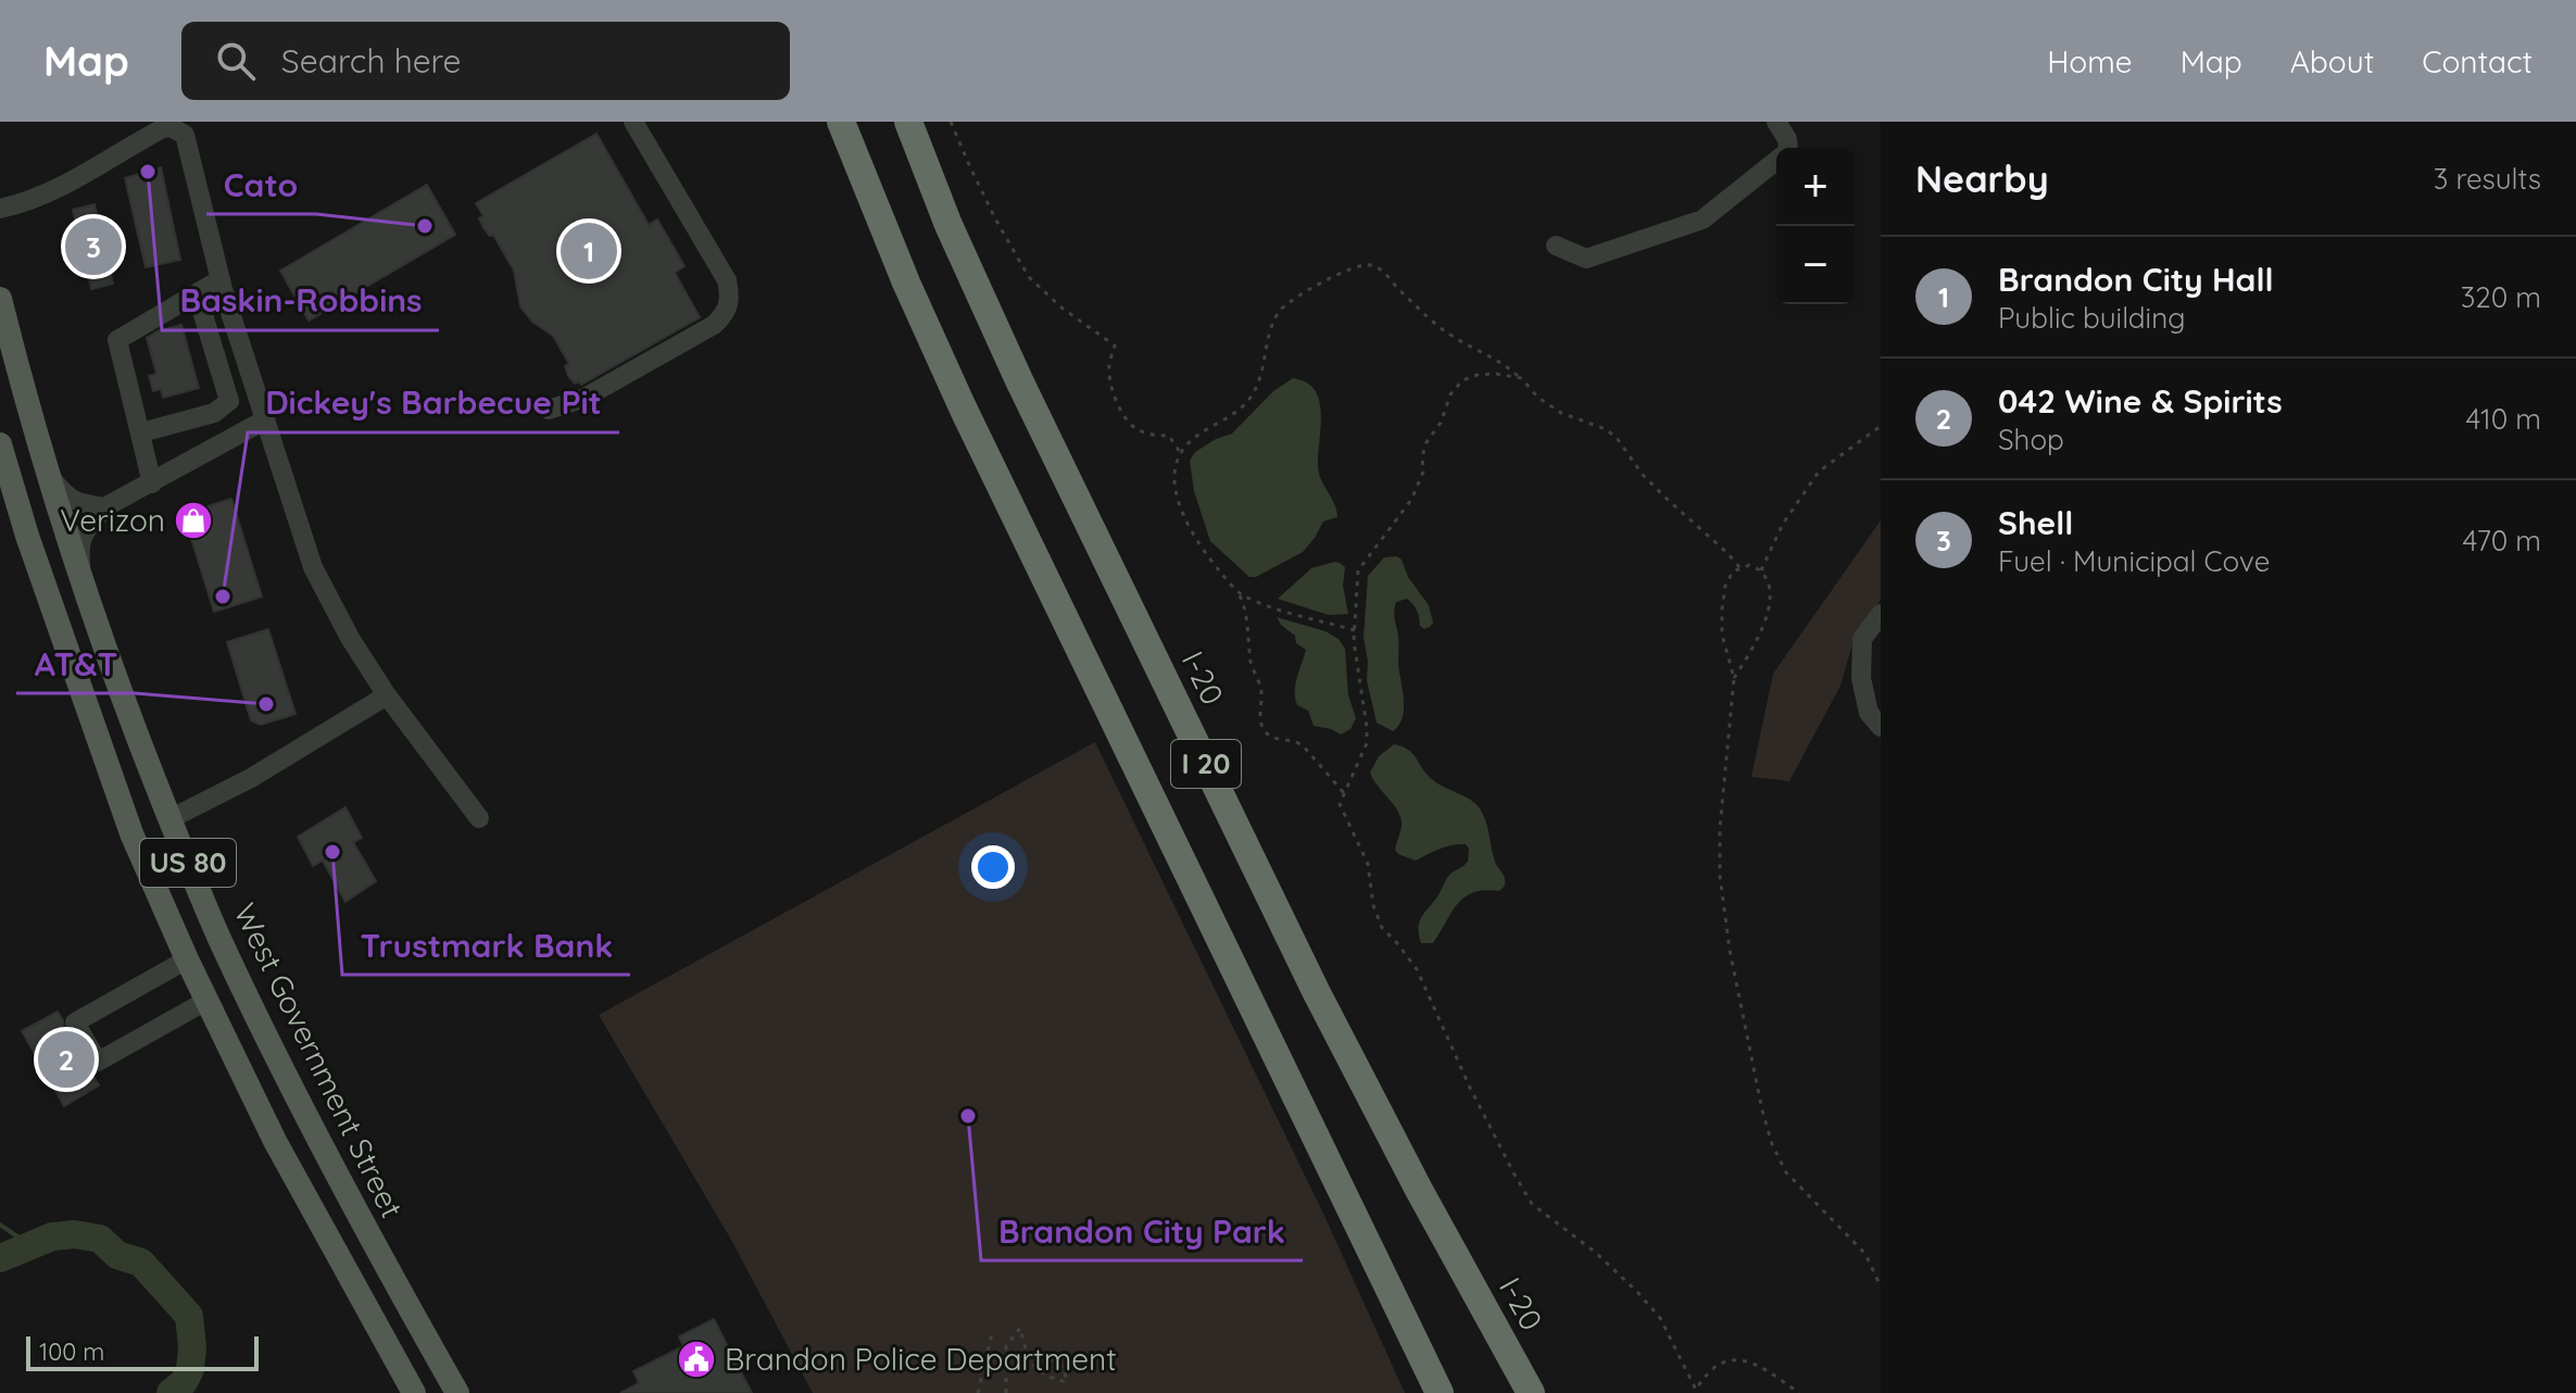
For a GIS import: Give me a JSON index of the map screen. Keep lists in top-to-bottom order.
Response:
{
  "streets": {
    "highway": ["I-20", "I 20"],
    "main road": ["US 80", "West Government Street"]
  },
  "places": {
    "other": [
      "Baskin-Robbins",
      "Cato",
      "Dickey's Barbecue Pit",
      "AT&T",
      "Trustmark Bank",
      "Brandon City Park"
    ],
    "shop": ["Verizon"],
    "public building": ["Brandon Police Department"]
  },
  "scale_bar": "100 m",
  "page": {
    "header": "Map",
    "search": "Search here",
    "nav": [
      "Home",
      "Map",
      "About",
      "Contact"
    ],
    "heading": ["Nearby", "3 results"],
    "map_buttons": ["+", "−"],
    "pins": ["3", "1", "2"],
    "list": [
      {
        "mark": "1",
        "name": "Brandon City Hall",
        "note": "Public building",
        "value": "320 m"
      },
      {
        "mark": "2",
        "name": "042 Wine & Spirits",
        "note": "Shop",
        "value": "410 m"
      },
      {
        "mark": "3",
        "name": "Shell",
        "note": "Fuel · Municipal Cove",
        "value": "470 m"
      }
    ],
    "scale": "100 m"
  }
}
